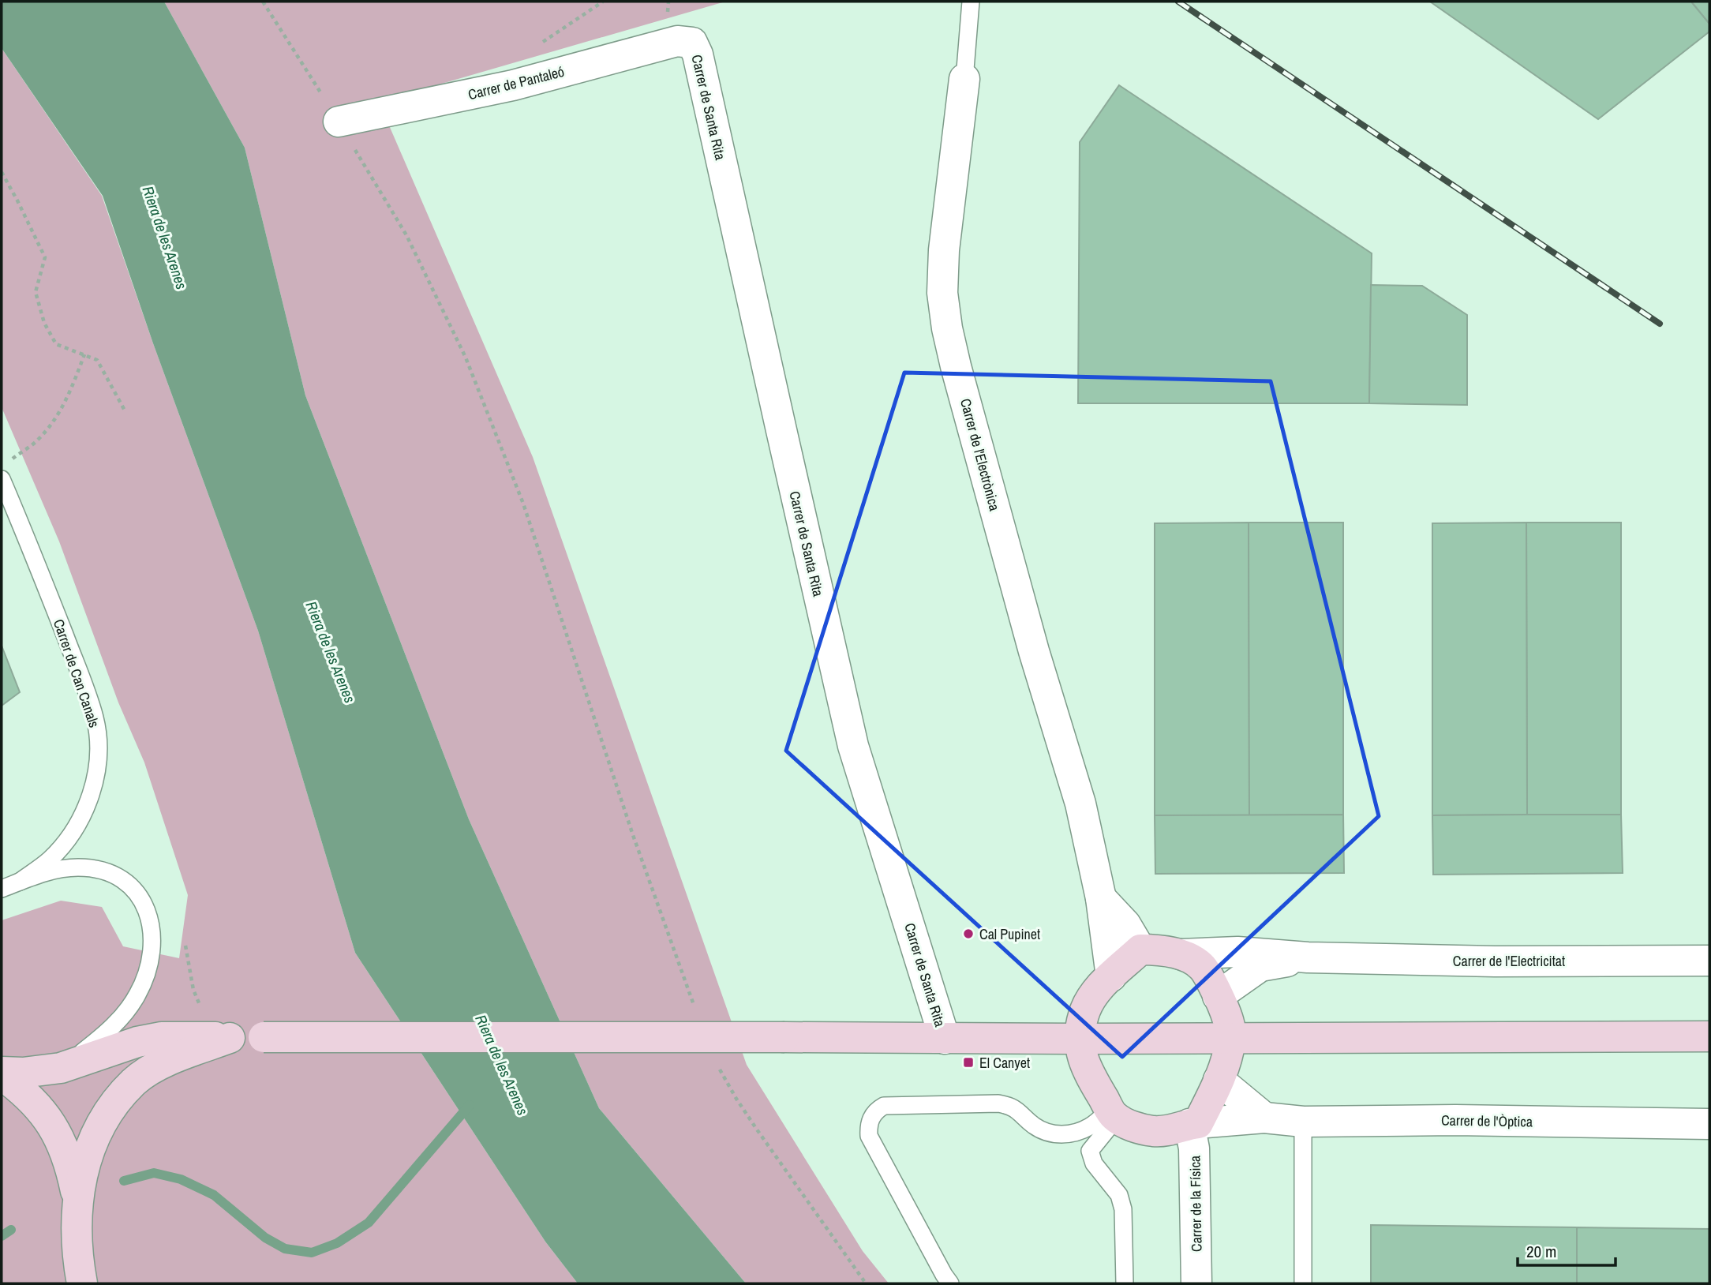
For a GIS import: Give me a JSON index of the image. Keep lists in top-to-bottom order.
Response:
{
  "streets": {
    "street": [
      "Carrer de Pantaleó",
      "Carrer de Santa Rita",
      "Carrer de l'Electrònica",
      "Carrer de l'Electricitat",
      "Carrer de l'Òptica",
      "Carrer de la Física"
    ],
    "lane": ["Carrer de Can Canals"]
  },
  "crossings": [
    ["Carrer de Pantaleó", "Carrer de Santa Rita"],
    ["Carrer de l'Òptica", "Carrer de la Física"]
  ],
  "water": ["Riera de les Arenes"],
  "places": {
    "other": ["Cal Pupinet"],
    "transit": ["El Canyet"]
  },
  "scale_bar": "20 m"
}
